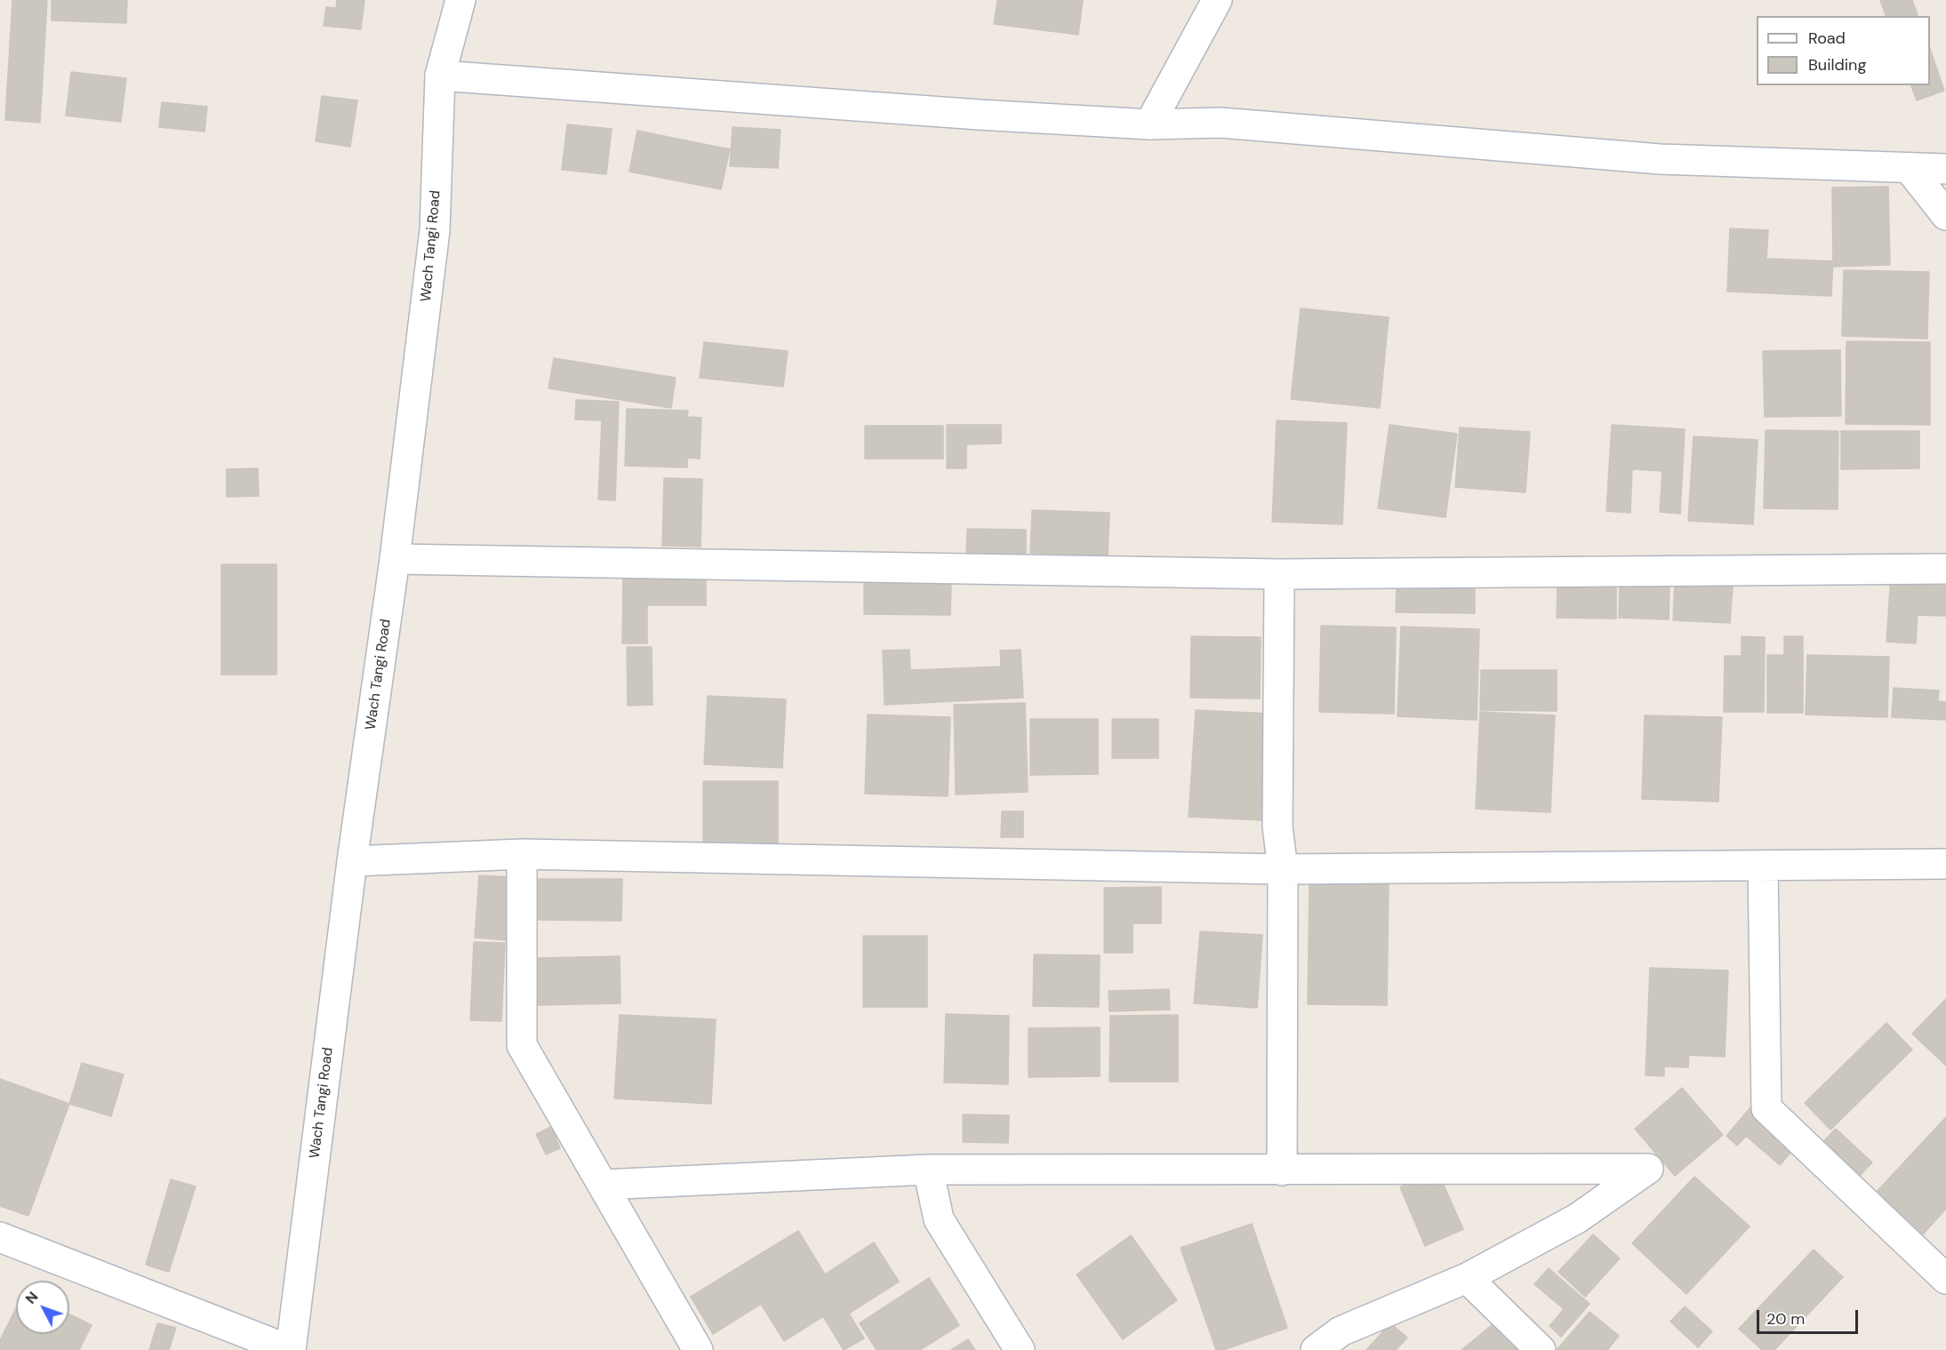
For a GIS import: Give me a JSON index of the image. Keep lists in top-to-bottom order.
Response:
{
  "streets": {
    "street": ["Wach Tangi Road"]
  },
  "legend": ["Road", "Building"],
  "scale_bar": "20 m",
  "north": "top left"
}
